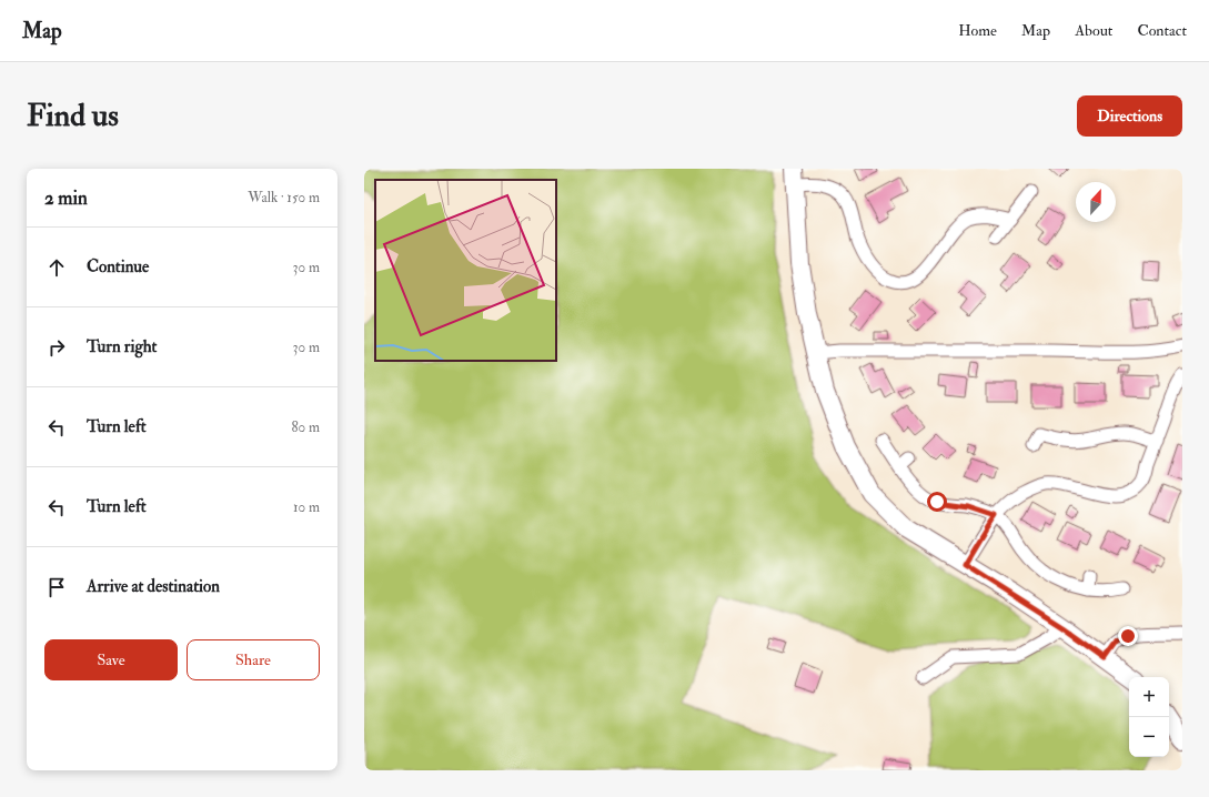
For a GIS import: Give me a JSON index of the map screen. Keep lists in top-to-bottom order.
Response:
{
  "north": "top",
  "page": {
    "header": "Map",
    "nav": [
      "Home",
      "Map",
      "About",
      "Contact"
    ],
    "buttons": [
      "Directions",
      ["Save", "Share"]
    ],
    "title": "Find us",
    "heading": ["2 min", "Walk · 150 m"],
    "list": [
      ["Continue", "30 m"],
      ["Turn right", "30 m"],
      ["Turn left", "80 m"],
      ["Turn left", "10 m"],
      "Arrive at destination"
    ],
    "map_buttons": ["+", "−"]
  }
}
